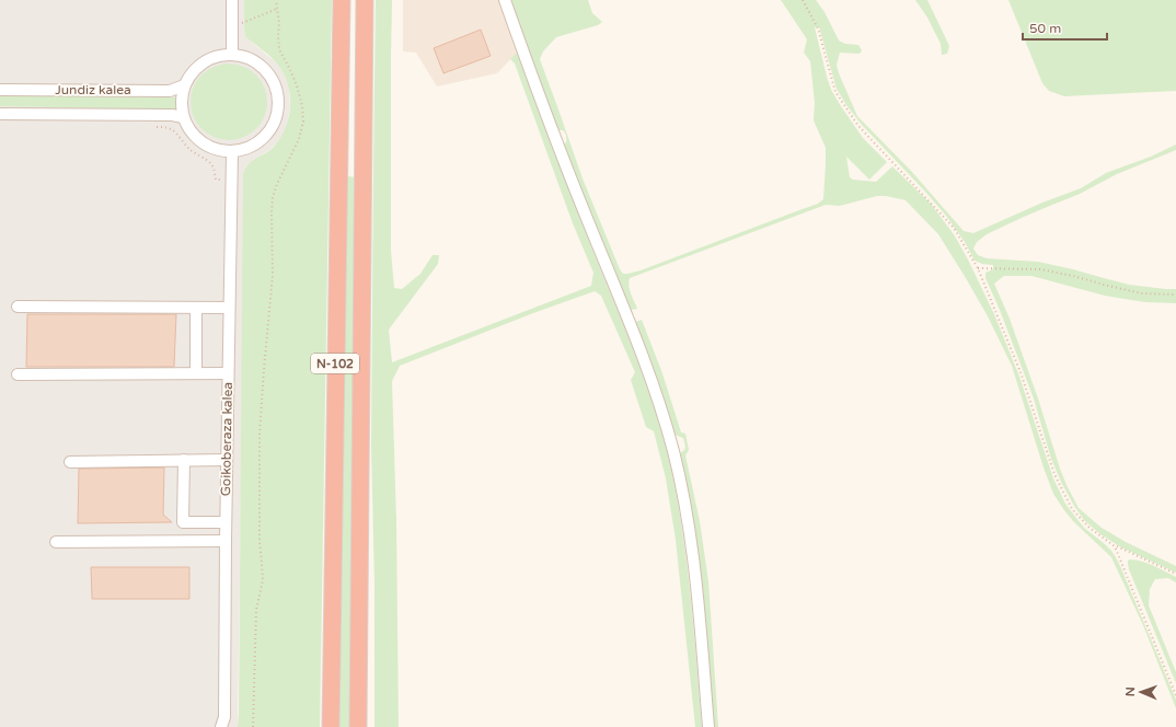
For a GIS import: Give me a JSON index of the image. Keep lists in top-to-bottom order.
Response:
{
  "streets": {
    "highway": ["N-102"],
    "street": ["Jundiz kalea", "Goikoberaza kalea"]
  },
  "crossings": [
    ["Jundiz kalea", "Goikoberaza kalea"]
  ],
  "scale_bar": "50 m",
  "north": "left"
}
